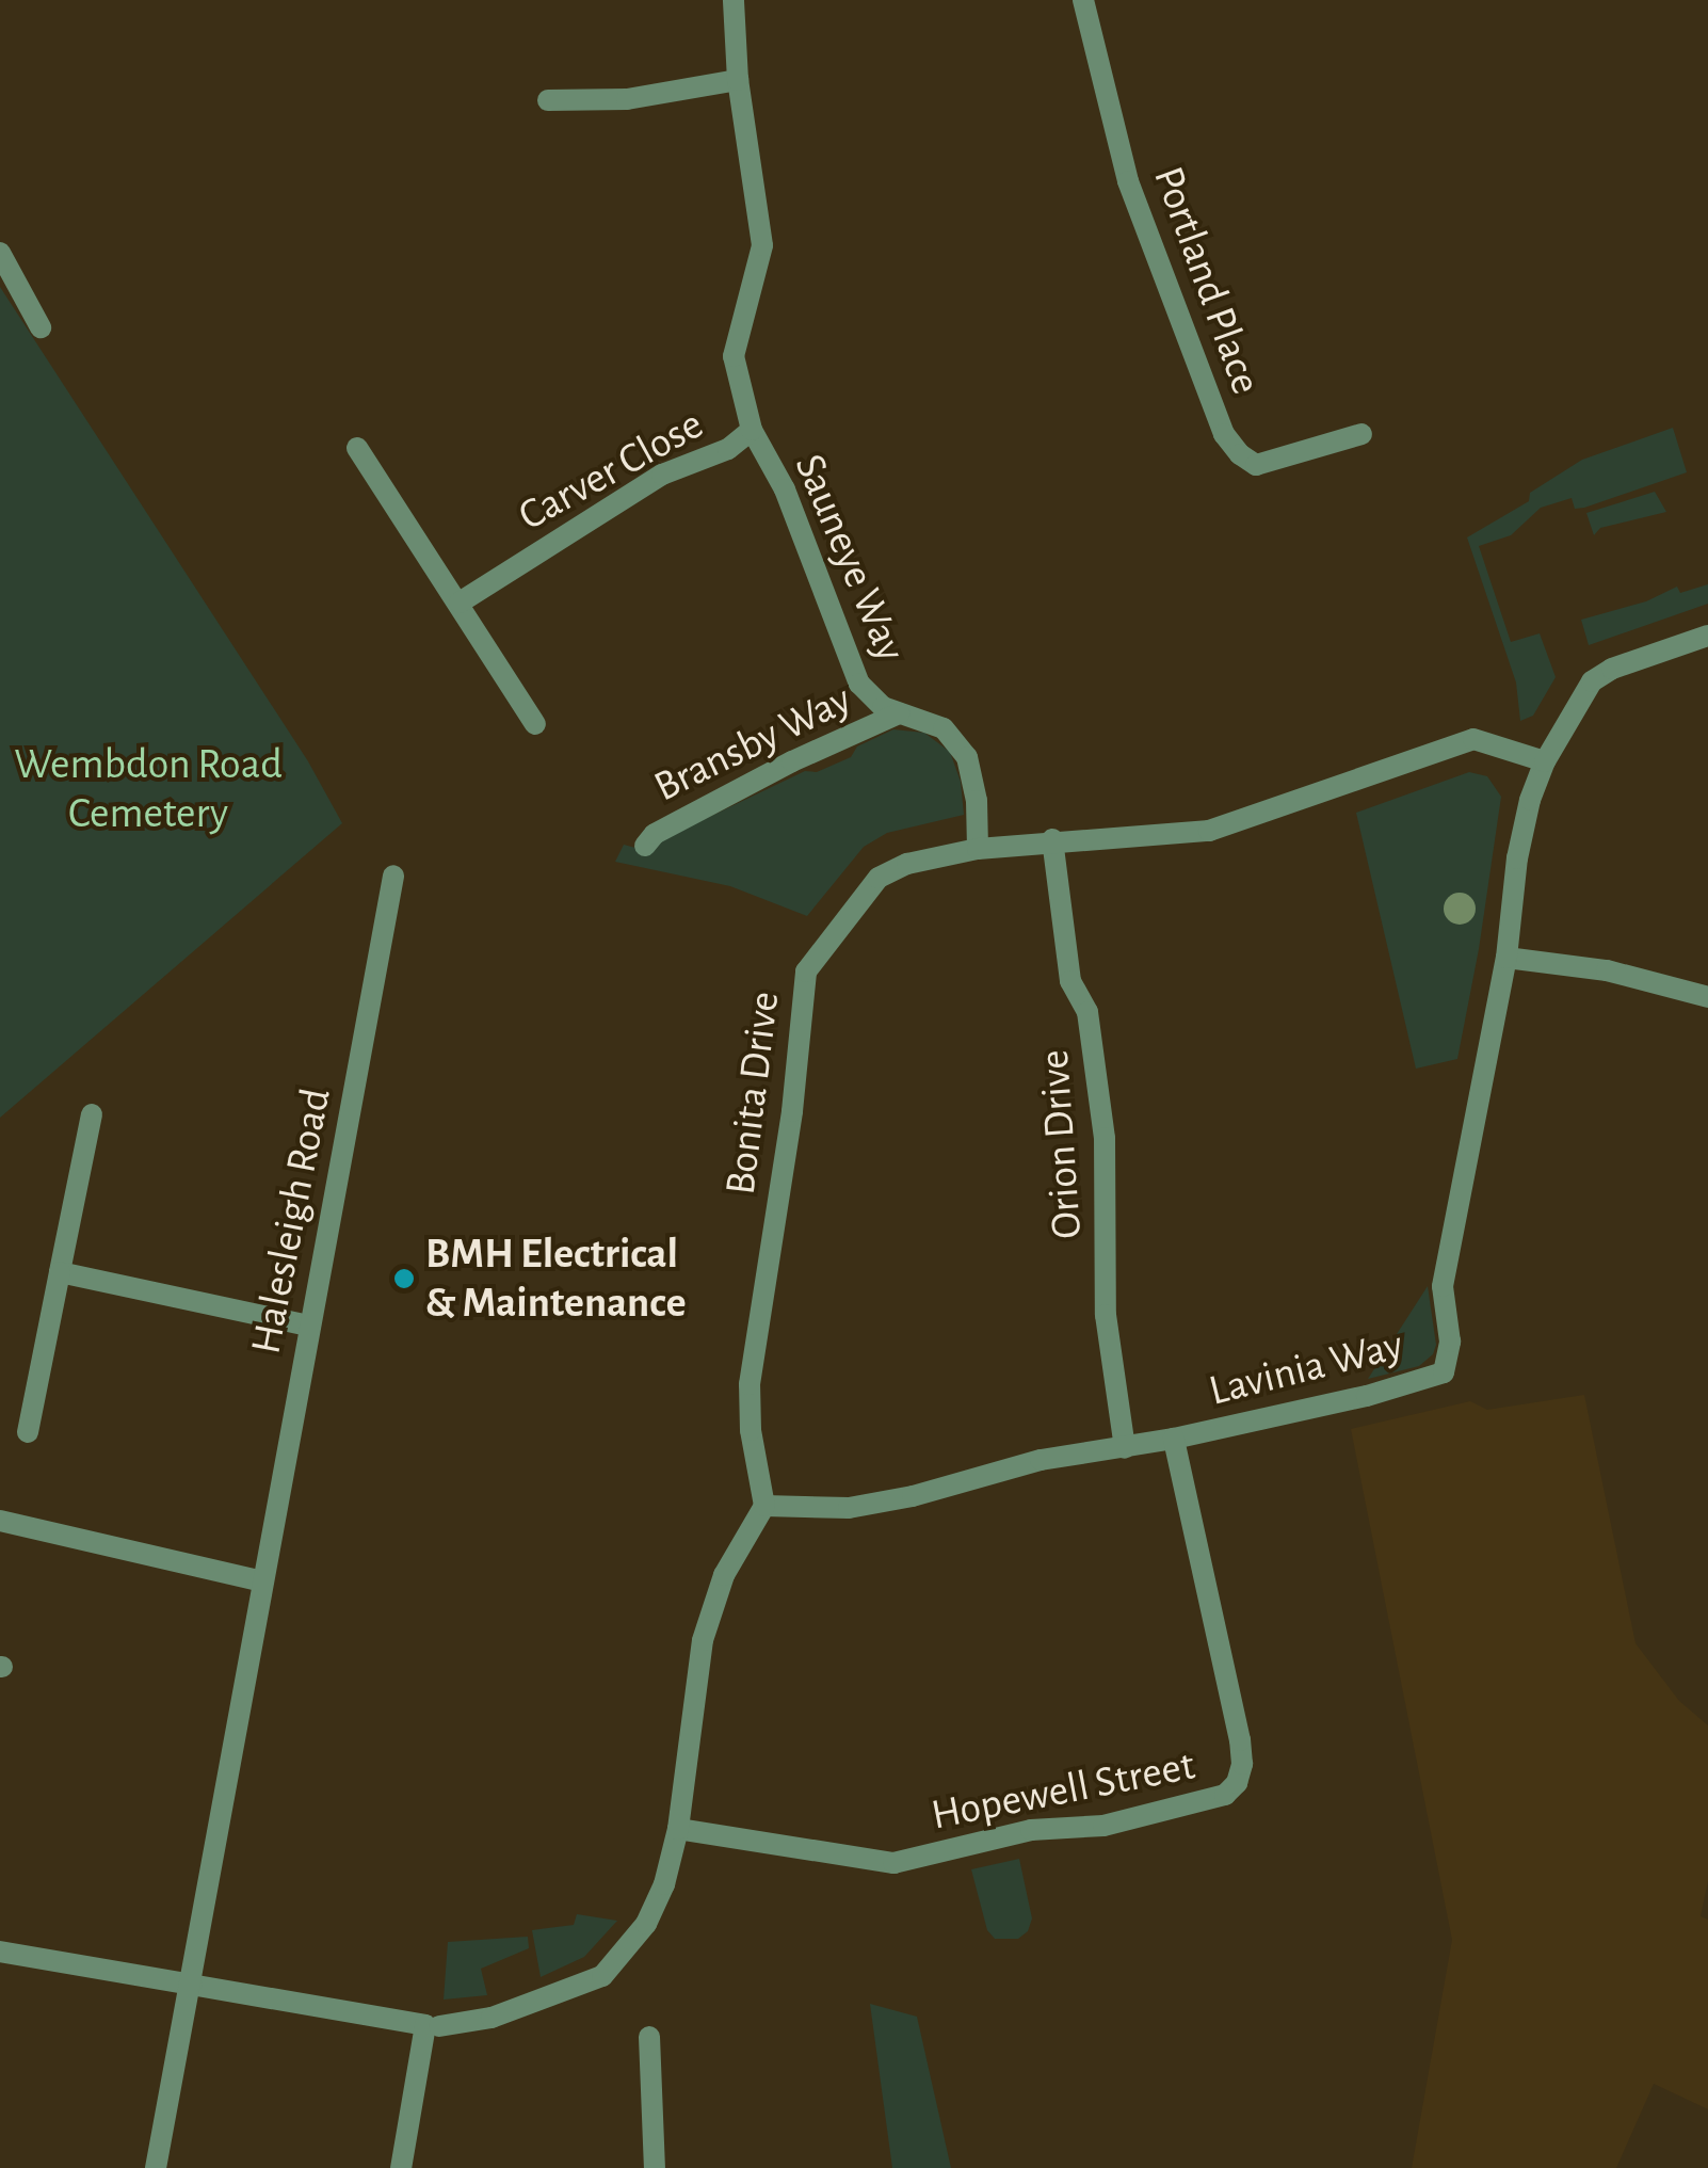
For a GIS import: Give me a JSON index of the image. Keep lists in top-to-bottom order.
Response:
{
  "streets": {
    "street": [
      "Portland Place",
      "Carver Close",
      "Sauneye Way",
      "Bransby Way",
      "Bonita Drive",
      "Orion Drive",
      "Halesleigh Road",
      "Lavinia Way",
      "Hopewell Street"
    ]
  },
  "crossings": [
    ["Carver Close", "Sauneye Way"],
    ["Sauneye Way", "Bransby Way"],
    ["Sauneye Way", "Bonita Drive"],
    ["Bonita Drive", "Orion Drive"],
    ["Bonita Drive", "Lavinia Way"],
    ["Orion Drive", "Lavinia Way"],
    ["Lavinia Way", "Hopewell Street"]
  ],
  "parks": ["Wembdon Road Cemetery"],
  "places": ["BMH Electrical & Maintenance"]
}
